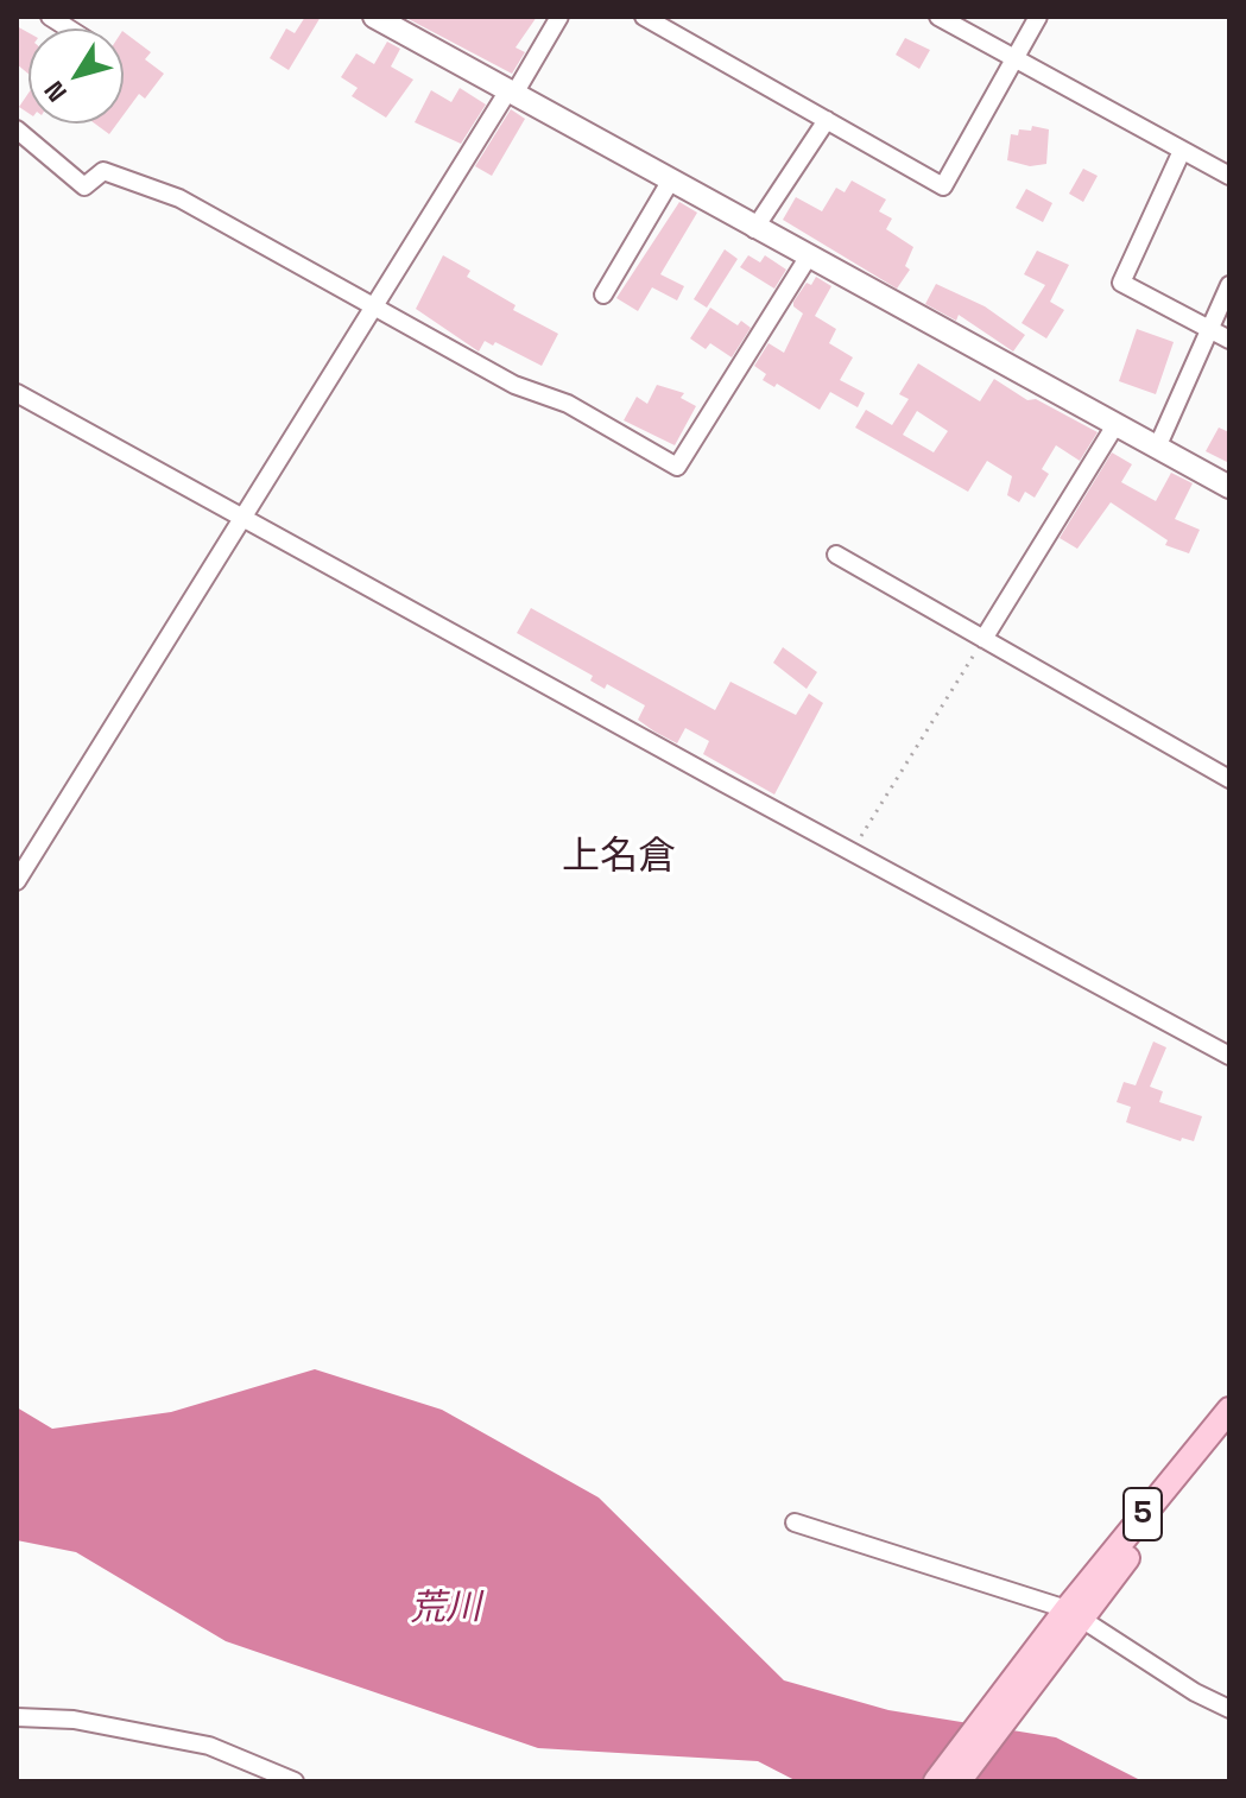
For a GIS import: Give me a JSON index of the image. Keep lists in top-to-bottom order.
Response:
{
  "streets": {
    "main road": ["5"]
  },
  "districts": ["上名倉"],
  "water": ["荒川"],
  "north": "bottom left"
}
